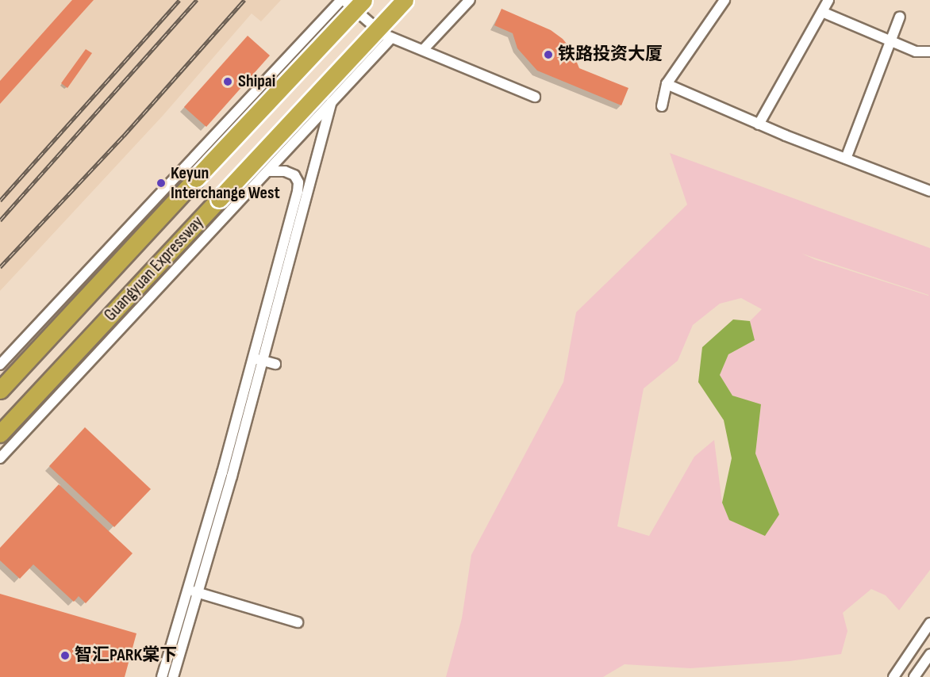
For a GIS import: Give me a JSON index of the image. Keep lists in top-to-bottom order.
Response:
{
  "streets": {
    "highway": ["Guangyuan Expressway"]
  },
  "places": [
    "铁路投资大厦",
    "Shipai",
    "Keyun Interchange West",
    "智汇PARK棠下"
  ]
}
